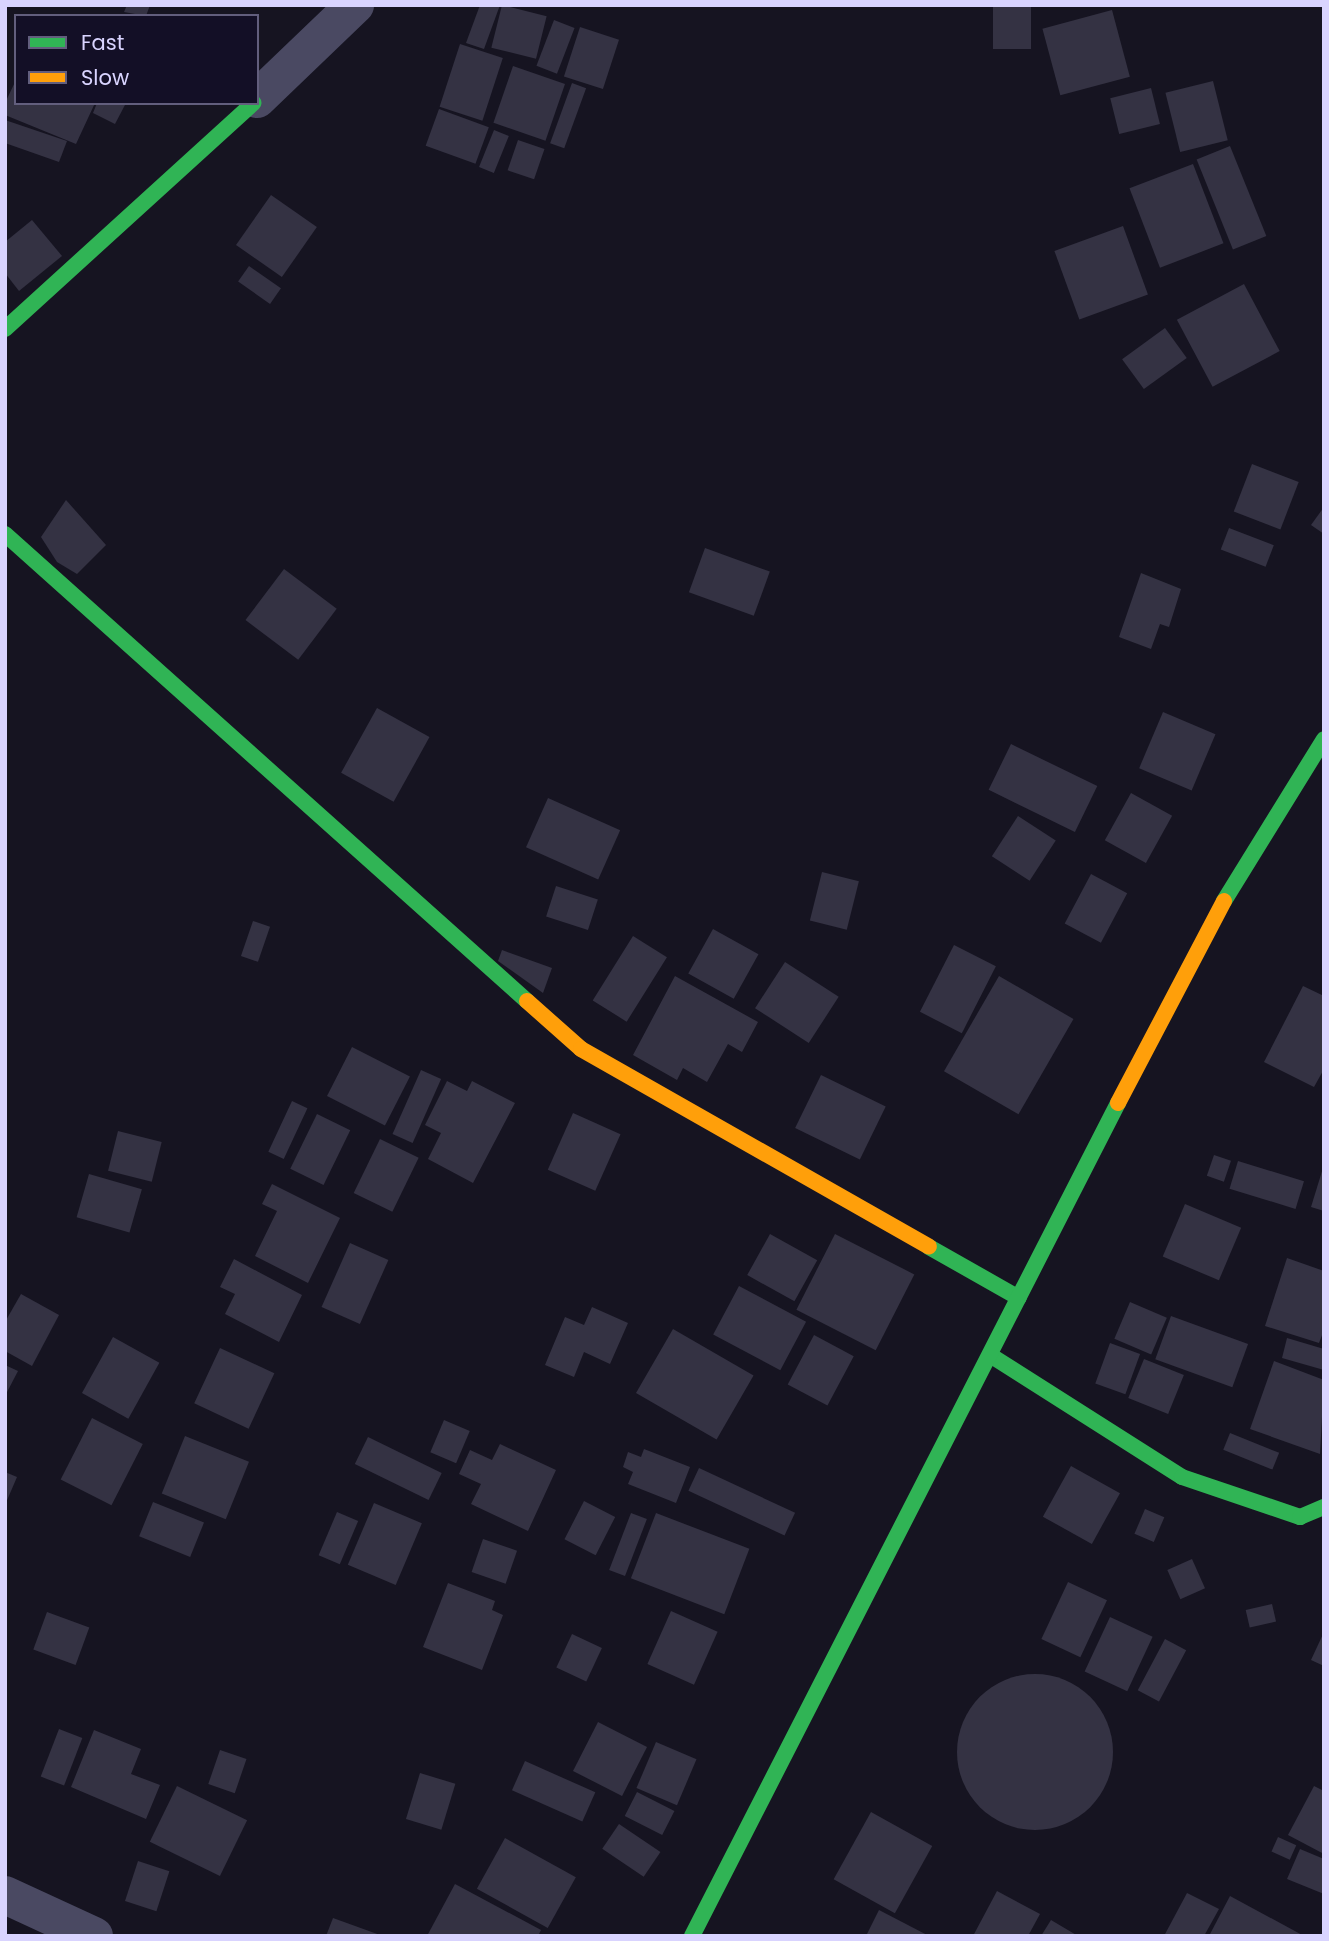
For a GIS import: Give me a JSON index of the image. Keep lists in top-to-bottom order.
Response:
{
  "legend": ["Fast", "Slow"]
}
